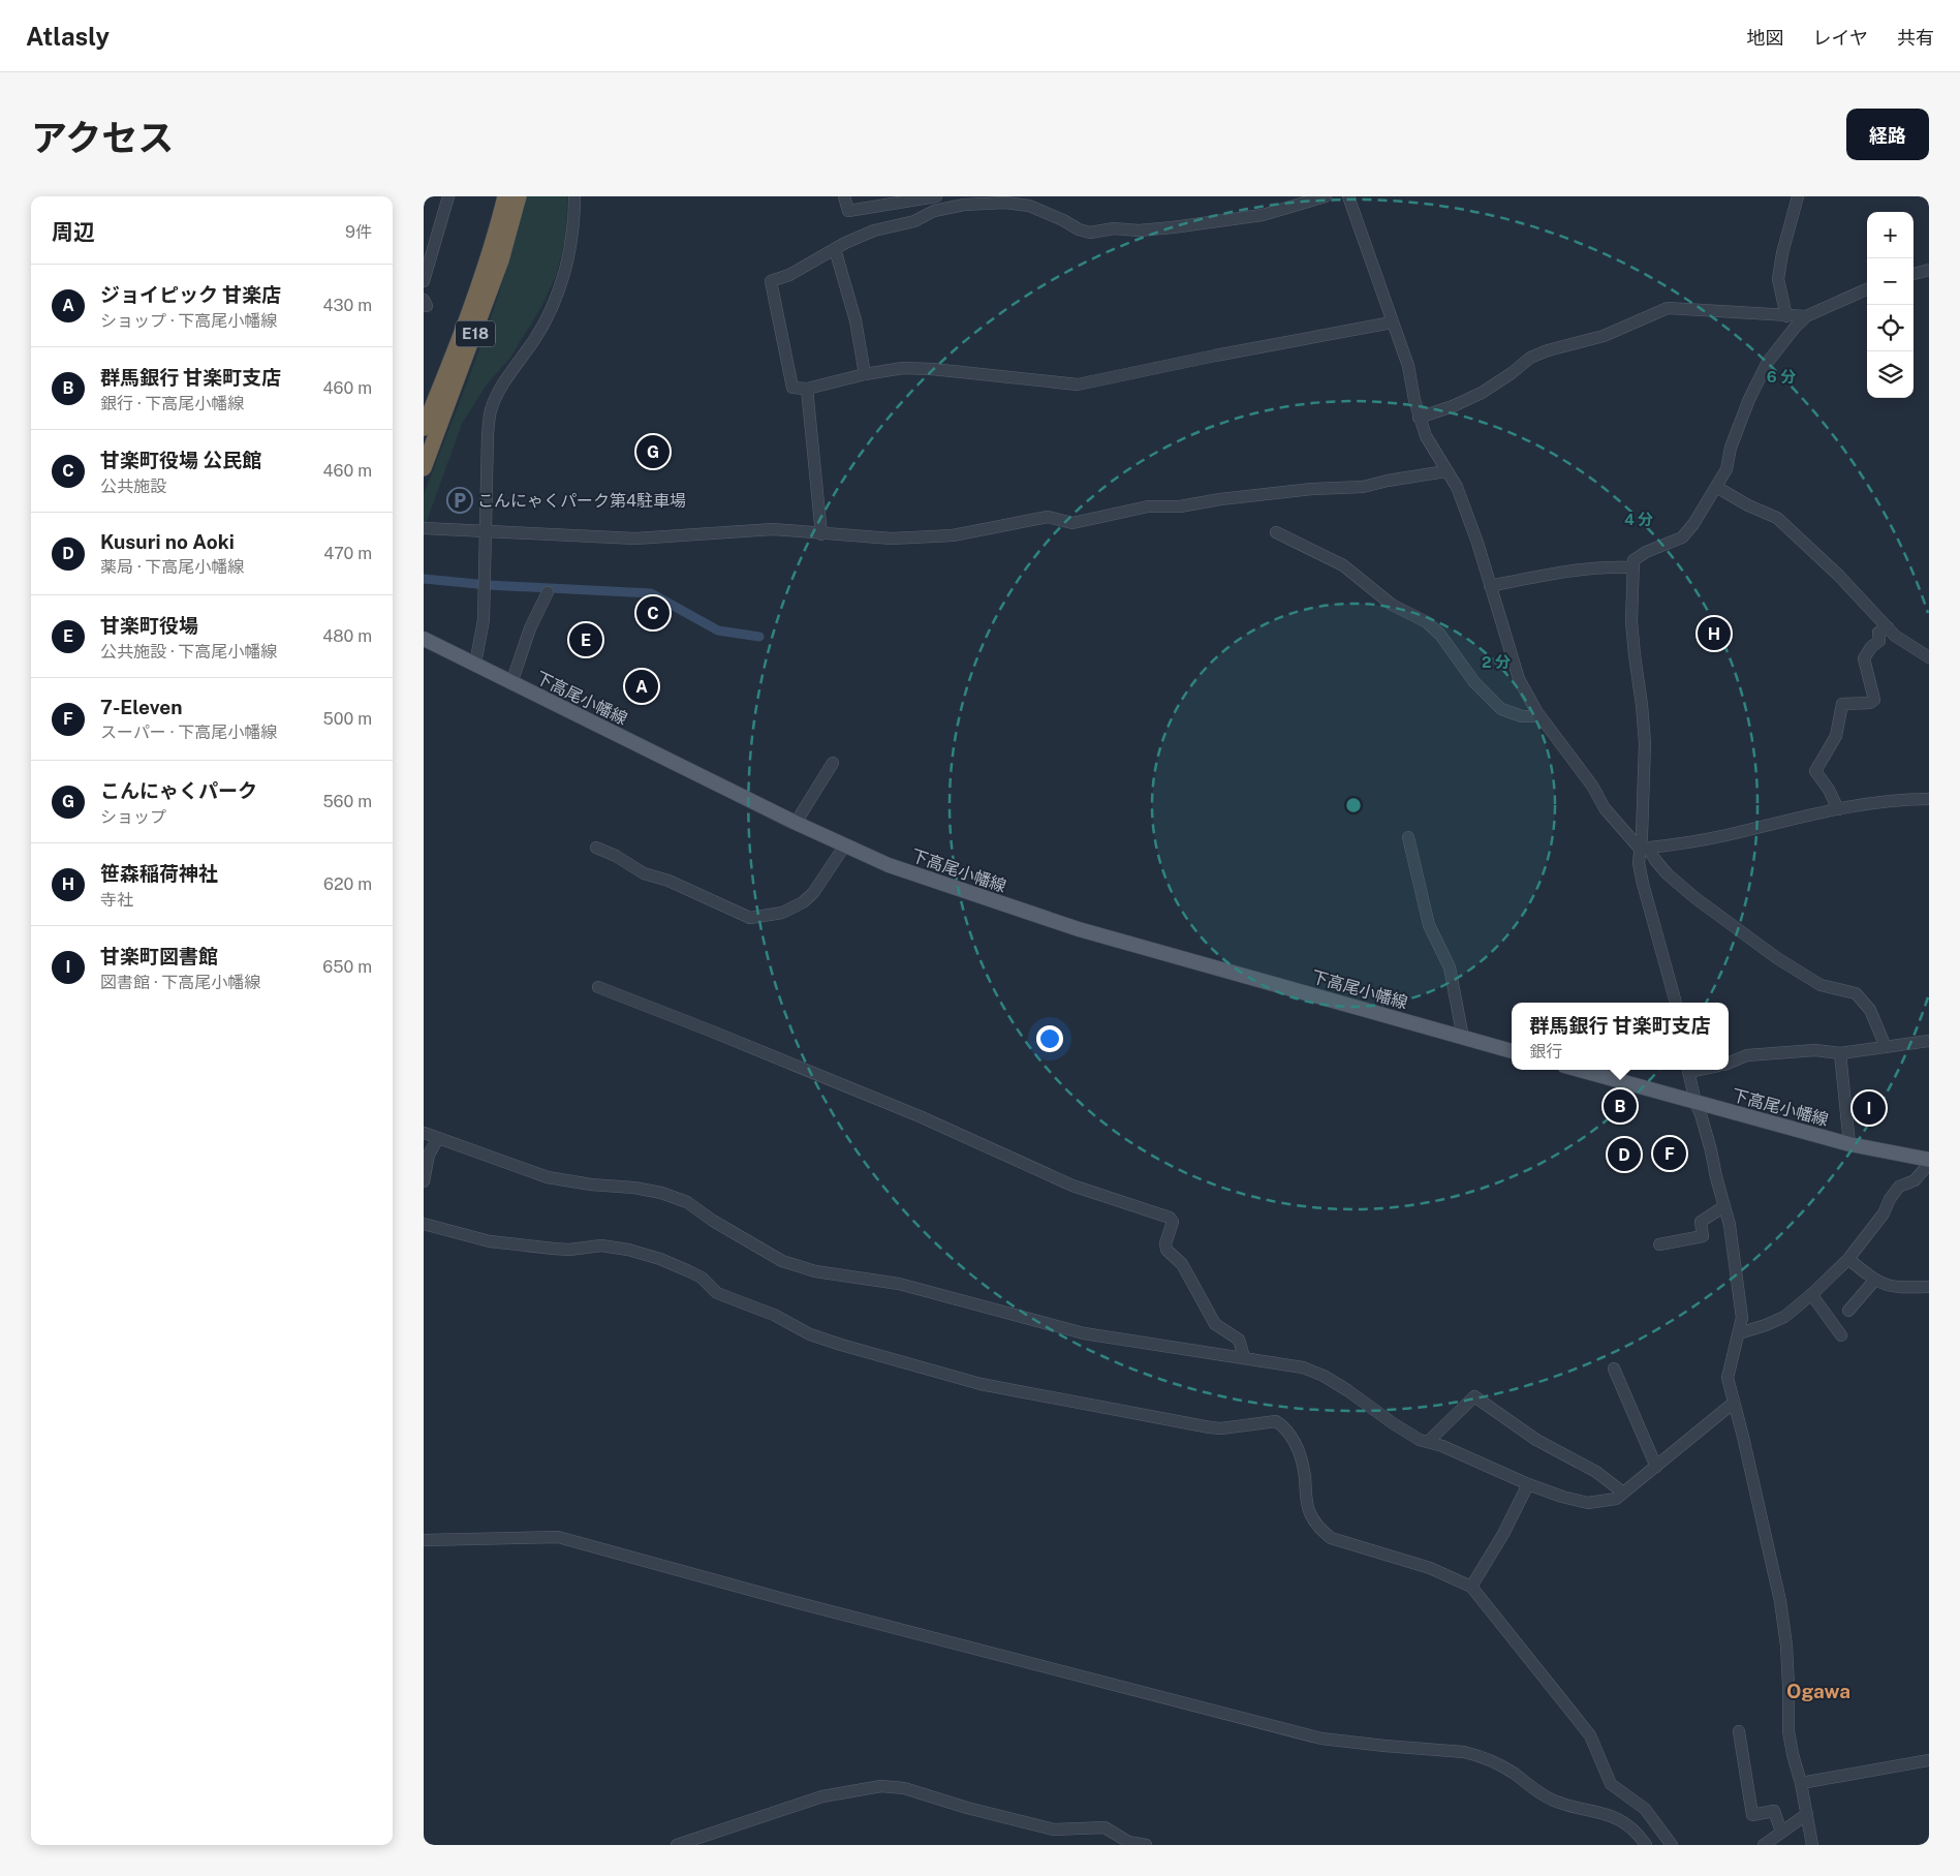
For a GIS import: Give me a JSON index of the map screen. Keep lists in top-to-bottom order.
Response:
{
  "streets": {
    "highway": ["E18"],
    "main road": ["下高尾小幡線"]
  },
  "districts": ["Ogawa"],
  "places": {
    "parking": ["こんにゃくパーク第4駐車場"]
  },
  "page": {
    "header": "Atlasly",
    "nav": ["地図", "レイヤ", "共有"],
    "title": "アクセス",
    "buttons": "経路",
    "heading": ["周辺", "9件"],
    "map_buttons": ["+", "−"],
    "list": [
      {
        "mark": "A",
        "name": "ジョイピック 甘楽店",
        "note": "ショップ · 下高尾小幡線",
        "value": "430 m"
      },
      {
        "mark": "B",
        "name": "群馬銀行 甘楽町支店",
        "note": "銀行 · 下高尾小幡線",
        "value": "460 m"
      },
      {
        "mark": "C",
        "name": "甘楽町役場 公民館",
        "note": "公共施設",
        "value": "460 m"
      },
      {
        "mark": "D",
        "name": "Kusuri no Aoki",
        "note": "薬局 · 下高尾小幡線",
        "value": "470 m"
      },
      {
        "mark": "E",
        "name": "甘楽町役場",
        "note": "公共施設 · 下高尾小幡線",
        "value": "480 m"
      },
      {
        "mark": "F",
        "name": "7-Eleven",
        "note": "スーパー · 下高尾小幡線",
        "value": "500 m"
      },
      {
        "mark": "G",
        "name": "こんにゃくパーク",
        "note": "ショップ",
        "value": "560 m"
      },
      {
        "mark": "H",
        "name": "笹森稲荷神社",
        "note": "寺社",
        "value": "620 m"
      },
      {
        "mark": "I",
        "name": "甘楽町図書館",
        "note": "図書館 · 下高尾小幡線",
        "value": "650 m"
      }
    ],
    "pins": [
      "G",
      "C",
      "H",
      "E",
      "A",
      "B",
      "I",
      "F",
      "D"
    ],
    "popup": ["群馬銀行 甘楽町支店", "銀行"]
  },
  "rings": ["6 分", "4 分", "2 分"]
}
